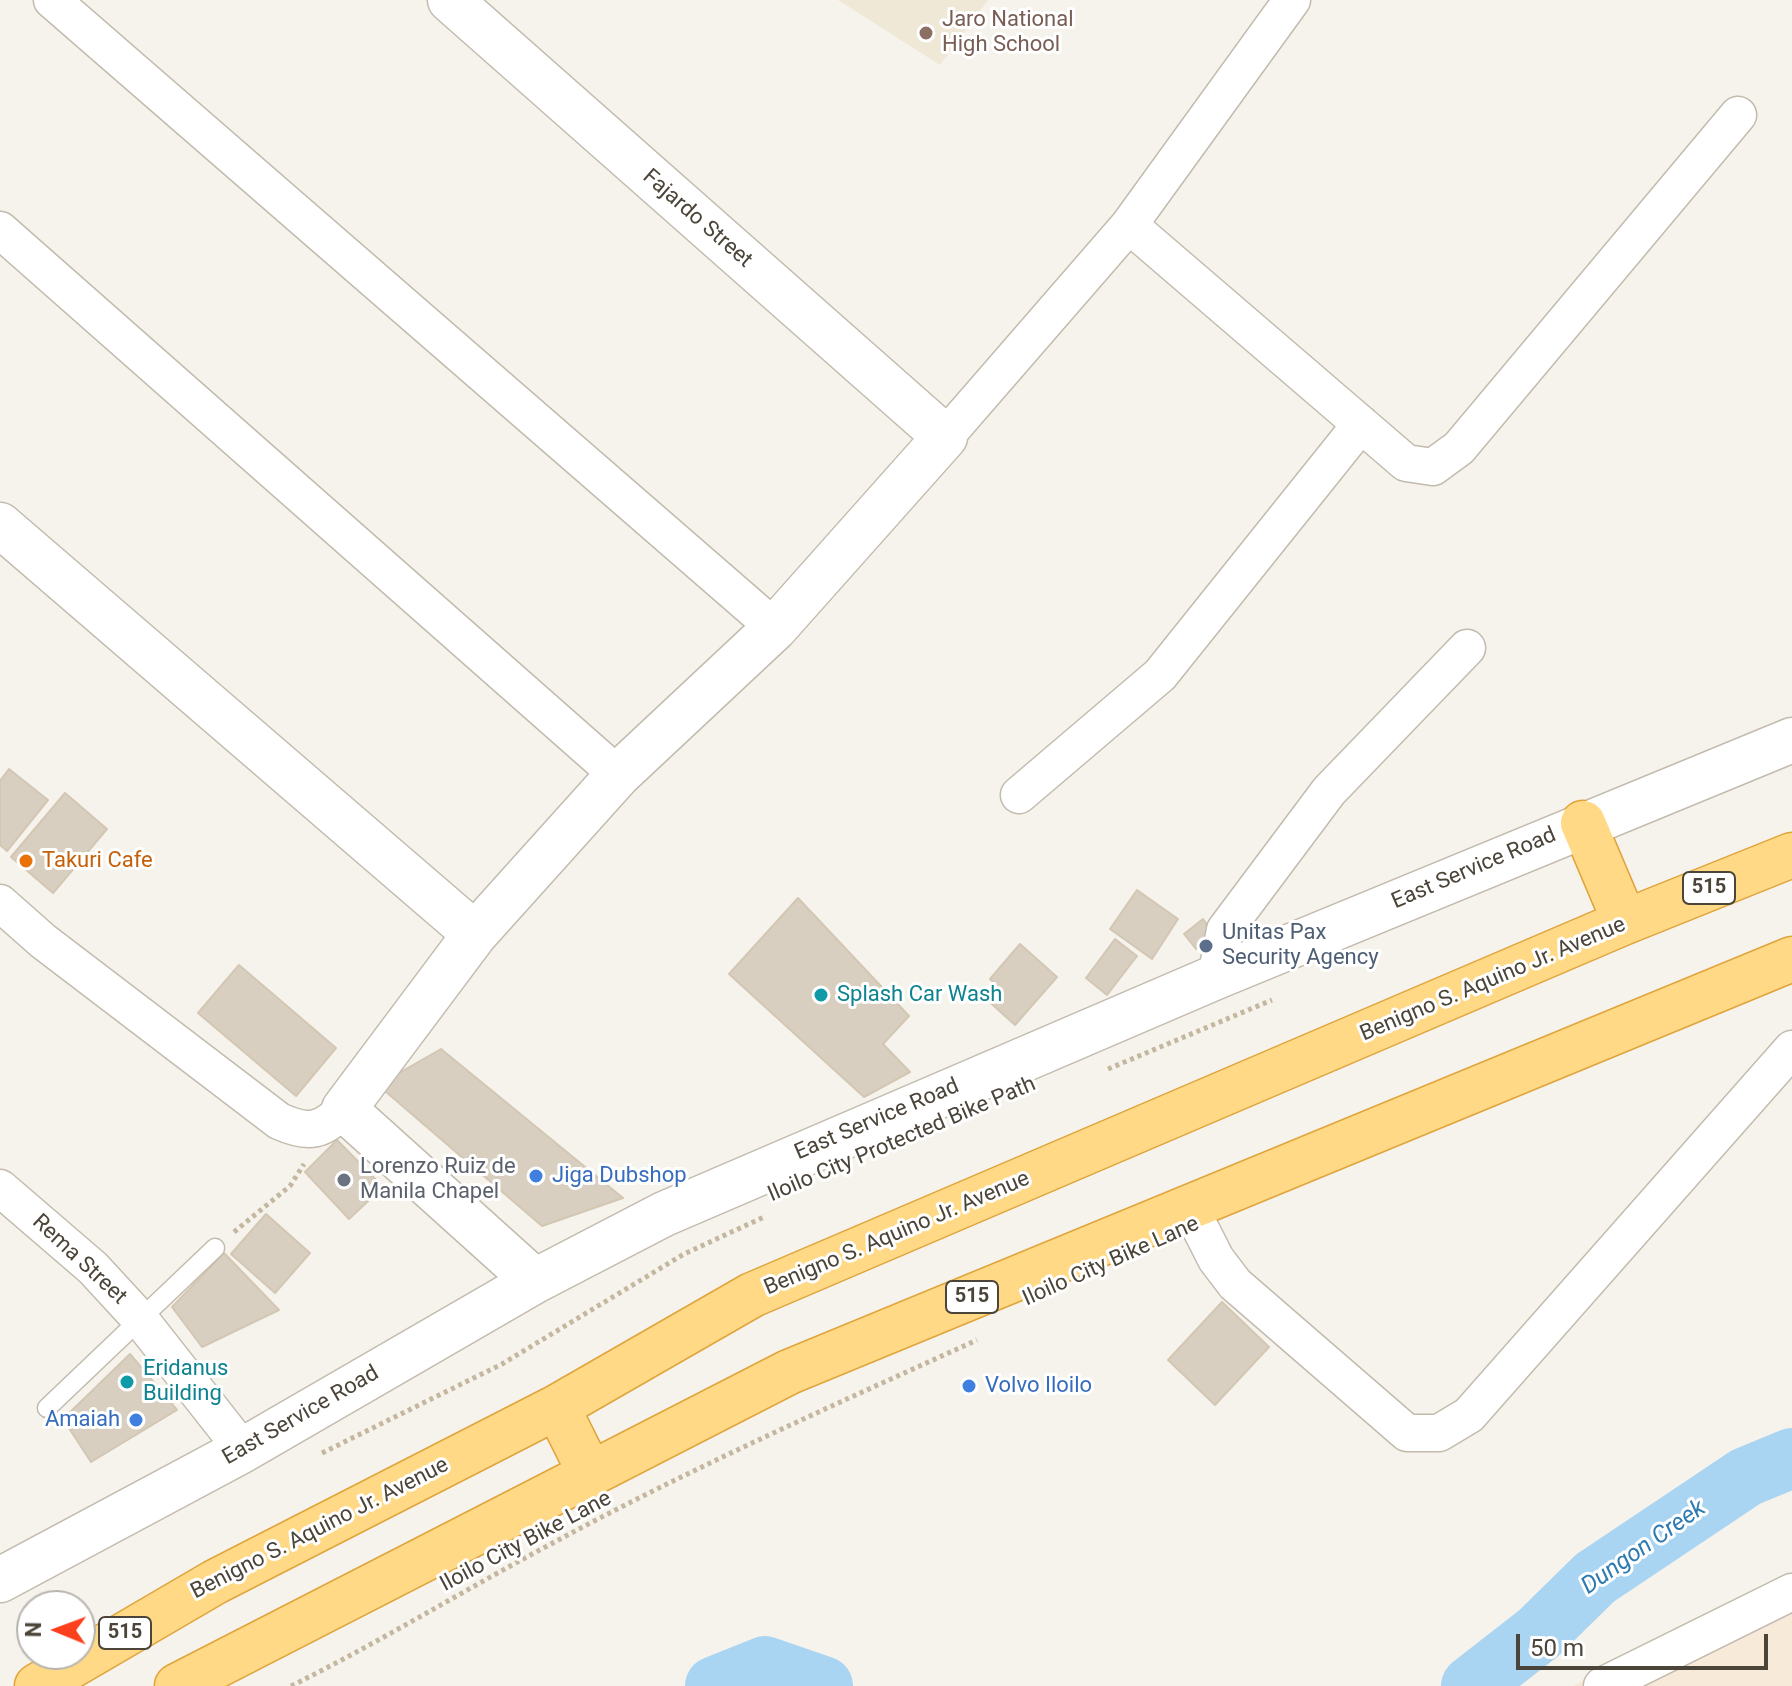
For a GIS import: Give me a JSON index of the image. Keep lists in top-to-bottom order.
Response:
{
  "streets": {
    "highway": ["515", "Benigno S. Aquino Jr. Avenue"],
    "street": ["Fajardo Street", "East Service Road", "Rema Street"],
    "path": ["Iloilo City Protected Bike Path", "Iloilo City Bike Lane"]
  },
  "crossings": [
    ["East Service Road", "Rema Street"]
  ],
  "water": ["Dungon Creek"],
  "places": [
    "Jaro National High School",
    "Takuri Cafe",
    "Unitas Pax Security Agency",
    "Splash Car Wash",
    "Jiga Dubshop",
    "Lorenzo Ruiz de Manila Chapel",
    "Eridanus Building",
    "Volvo Iloilo",
    "Amaiah"
  ],
  "scale_bar": "50 m",
  "north": "left"
}
